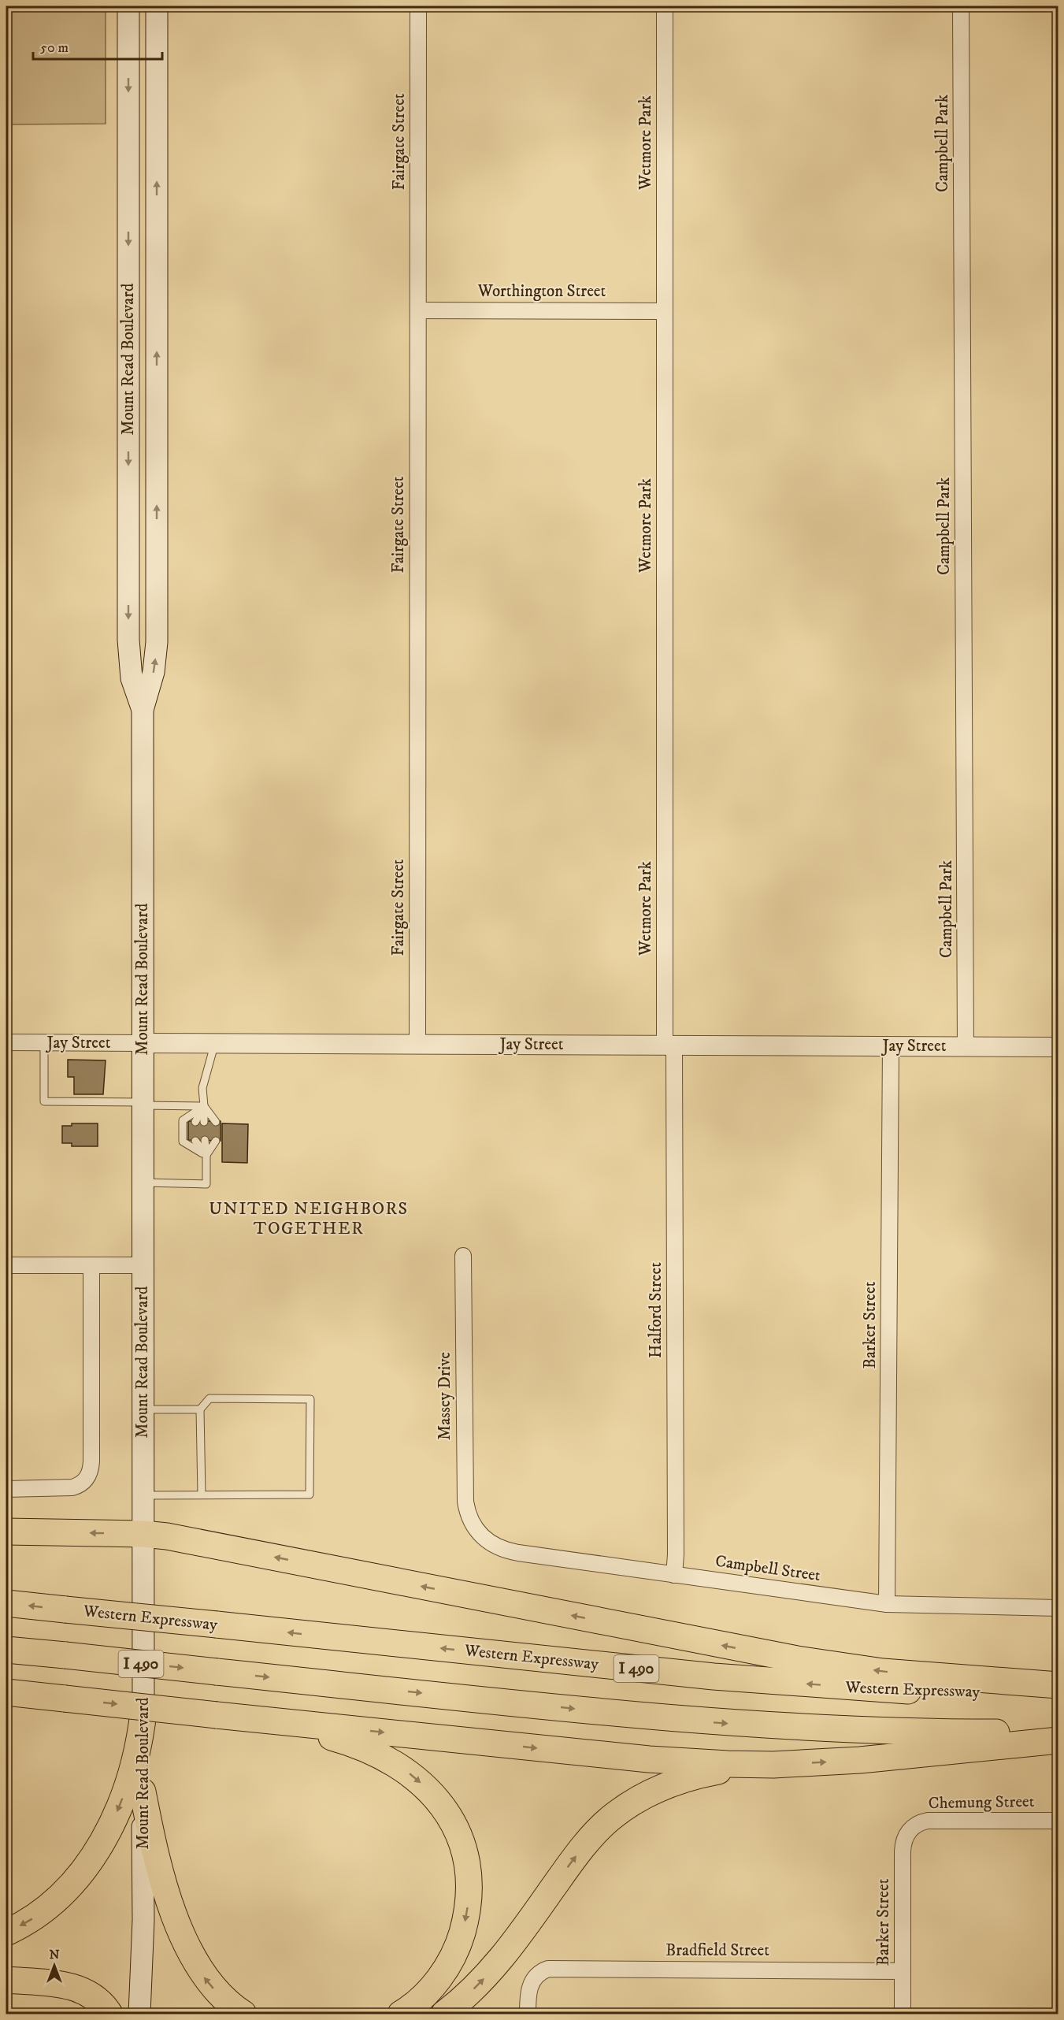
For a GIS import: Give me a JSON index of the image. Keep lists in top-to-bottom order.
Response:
{
  "streets": {
    "highway": ["Western Expressway", "I 490"],
    "main road": ["Mount Read Boulevard"],
    "street": [
      "Fairgate Street",
      "Wetmore Park",
      "Campbell Park",
      "Worthington Street",
      "Jay Street",
      "Halford Street",
      "Barker Street",
      "Massey Drive",
      "Campbell Street",
      "Chemung Street",
      "Bradfield Street"
    ]
  },
  "crossings": [
    ["Fairgate Street", "Worthington Street"],
    ["Fairgate Street", "Jay Street"],
    ["Wetmore Park", "Worthington Street"],
    ["Wetmore Park", "Jay Street"],
    ["Wetmore Park", "Halford Street"],
    ["Campbell Park", "Jay Street"],
    ["Mount Read Boulevard", "Jay Street"],
    ["Jay Street", "Halford Street"],
    ["Jay Street", "Barker Street"],
    ["Halford Street", "Campbell Street"],
    ["Barker Street", "Campbell Street"],
    ["Barker Street", "Chemung Street"],
    ["Barker Street", "Bradfield Street"],
    ["Massey Drive", "Campbell Street"]
  ],
  "districts": ["UNITED NEIGHBORS TOGETHER"],
  "scale_bar": "50 m",
  "north": "top"
}
